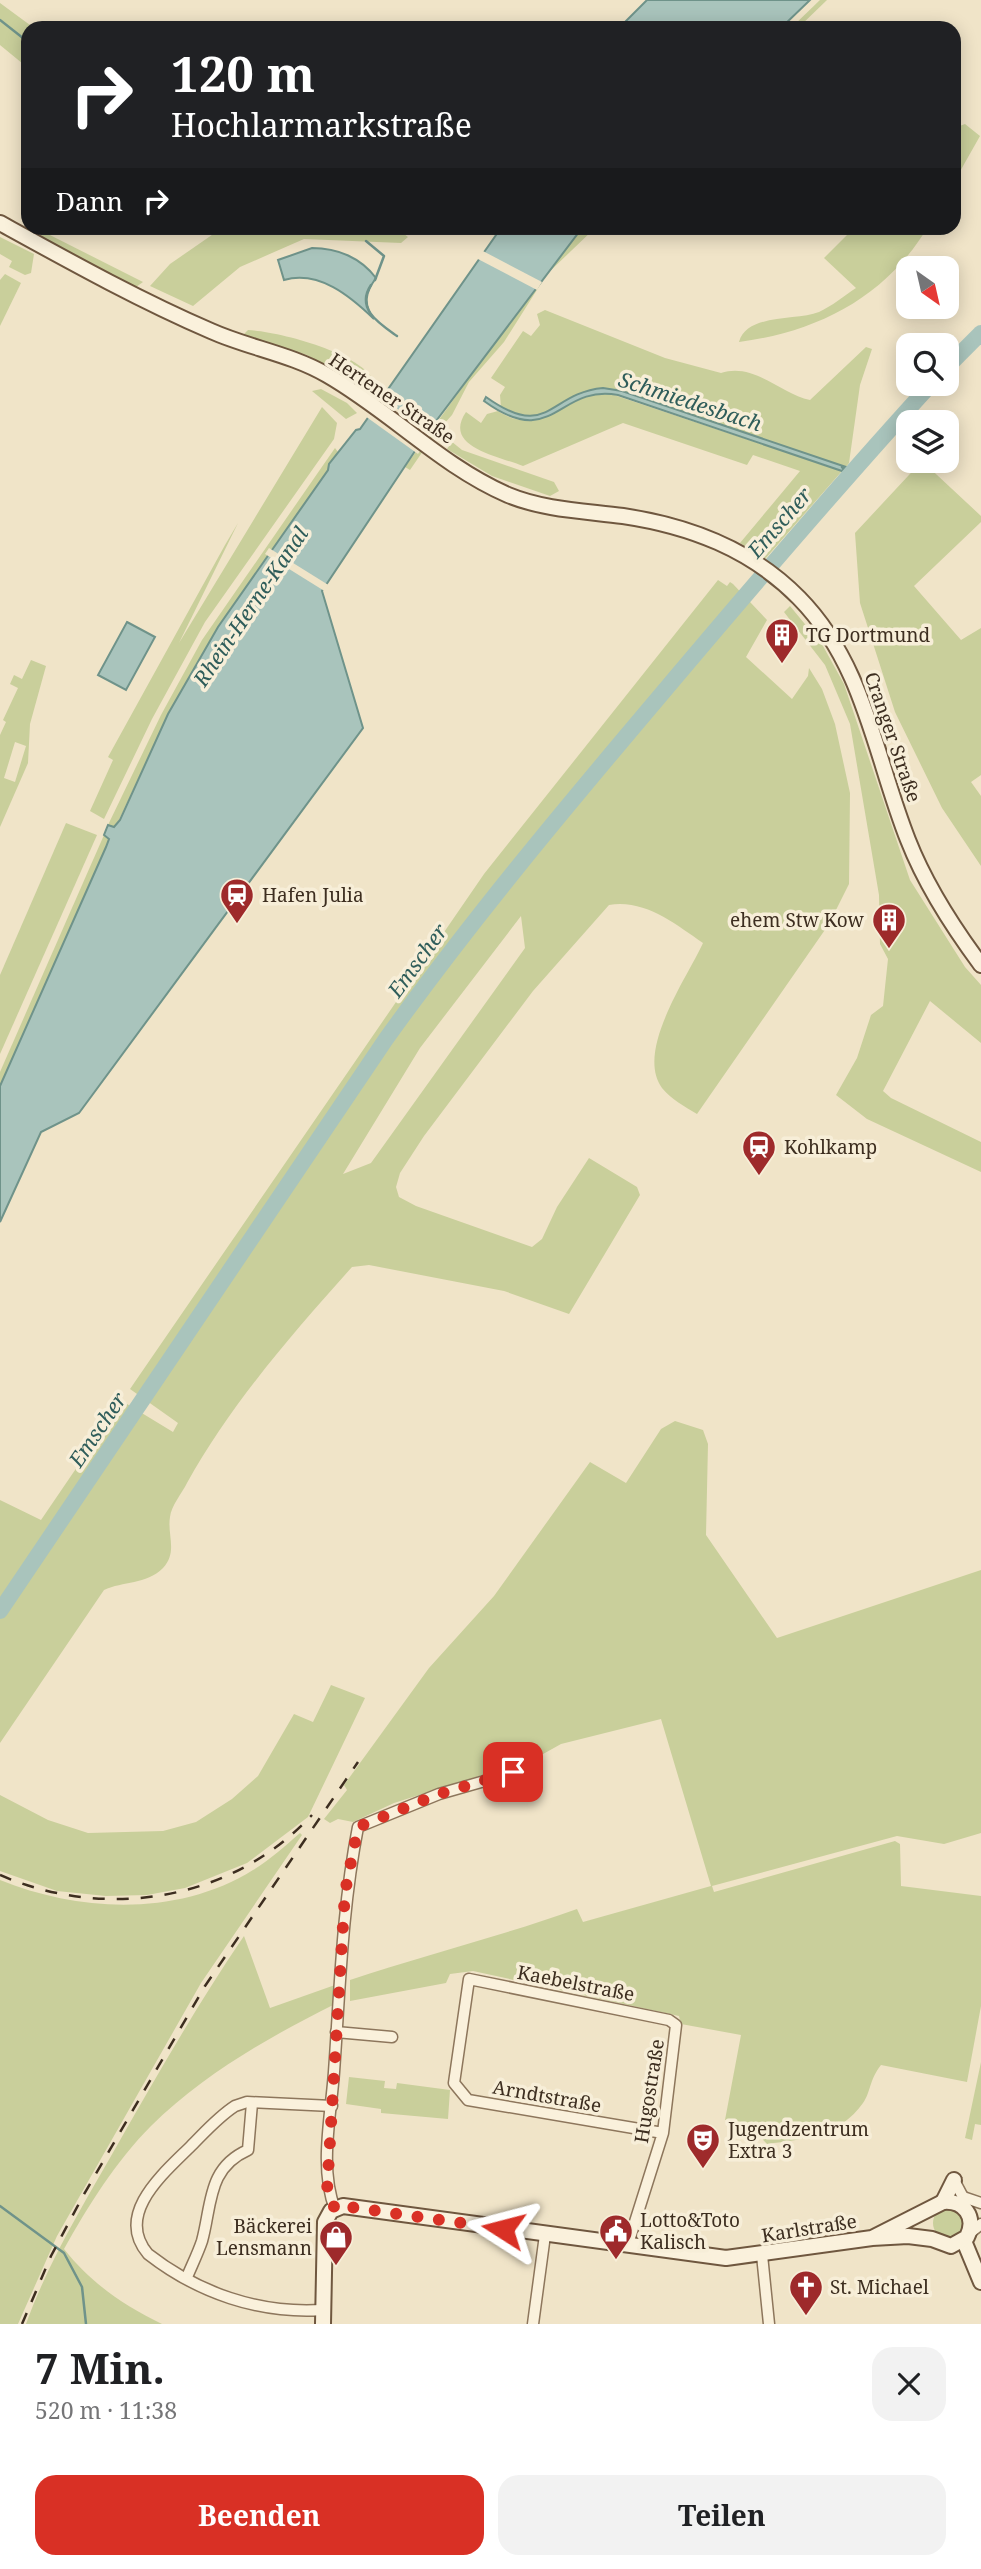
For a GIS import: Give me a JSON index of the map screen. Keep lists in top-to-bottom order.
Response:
{
  "streets": {
    "main road": ["Hertener Straße", "Cranger Straße", "Karlstraße"],
    "street": ["Kaebelstraße", "Hugostraße", "Arndtstraße"]
  },
  "crossings": [
    ["Hertener Straße", "Cranger Straße"],
    ["Kaebelstraße", "Hugostraße"],
    ["Kaebelstraße", "Arndtstraße"],
    ["Hugostraße", "Arndtstraße"],
    ["Hugostraße", "Karlstraße"]
  ],
  "water": ["Schmiedesbach", "Emscher", "Rhein-Herne-Kanal"],
  "places": {
    "building": ["TG Dortmund", "ehem Stw Kow"],
    "station": ["Hafen Julia", "Kohlkamp"],
    "theatre": ["Jugendzentrum Extra 3"],
    "public building": ["Lotto&Toto Kalisch"],
    "shop": ["Bäckerei Lensmann"],
    "church": ["St. Michael"]
  },
  "north": "bottom right",
  "page": {
    "turn": ["120 m", "Hochlarmarkstraße"],
    "then": "Dann",
    "heading": ["7 Min.", "520 m · 11:38"],
    "buttons": ["Beenden", "Teilen"]
  }
}
